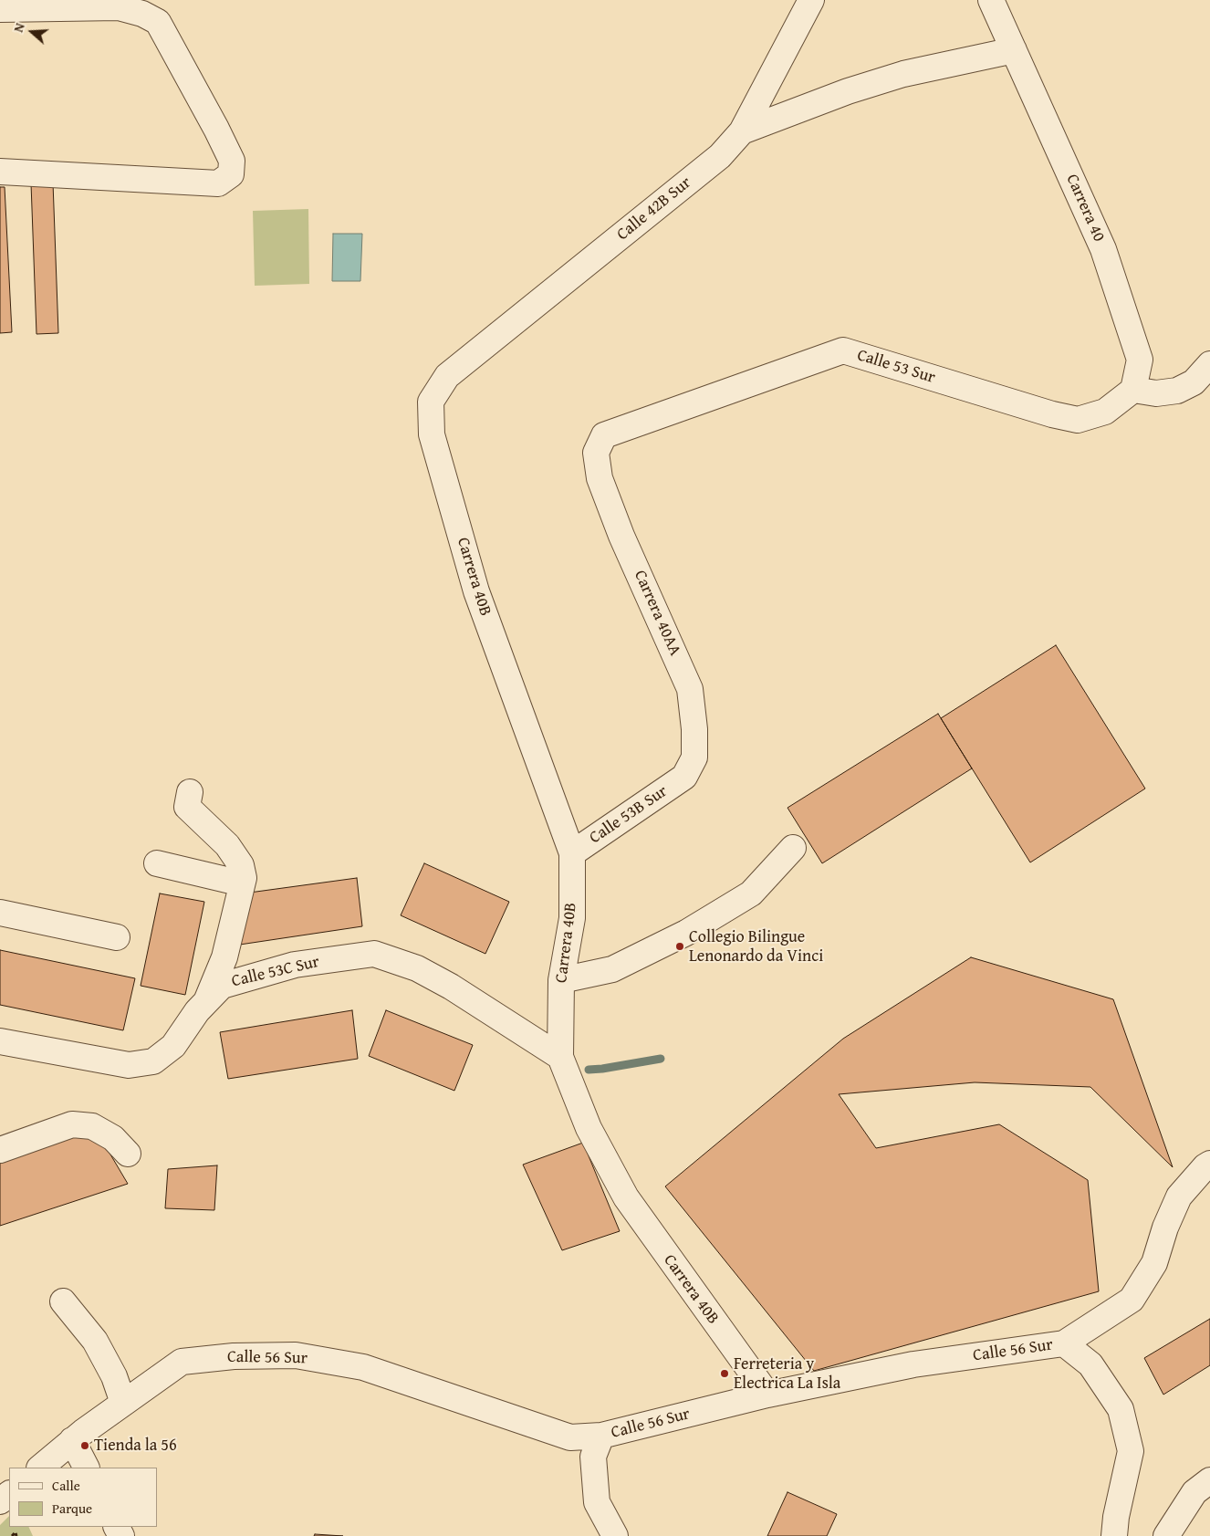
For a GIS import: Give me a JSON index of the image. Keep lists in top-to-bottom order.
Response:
{
  "streets": {
    "street": [
      "Carrera 40",
      "Calle 42B Sur",
      "Calle 53 Sur",
      "Carrera 40B",
      "Carrera 40AA",
      "Calle 53B Sur",
      "Calle 53C Sur",
      "Calle 56 Sur"
    ]
  },
  "crossings": [
    ["Carrera 40", "Calle 53 Sur"],
    ["Calle 42B Sur", "Carrera 40B"],
    ["Calle 53 Sur", "Carrera 40AA"],
    ["Carrera 40B", "Calle 53B Sur"],
    ["Carrera 40B", "Calle 53C Sur"],
    ["Carrera 40B", "Calle 56 Sur"],
    ["Carrera 40AA", "Calle 53B Sur"]
  ],
  "places": ["Collegio Bilingue Lenonardo da Vinci", "Ferreteria y Electrica La Isla", "Tienda la 56"],
  "legend": ["Calle", "Parque"],
  "north": "left"
}
